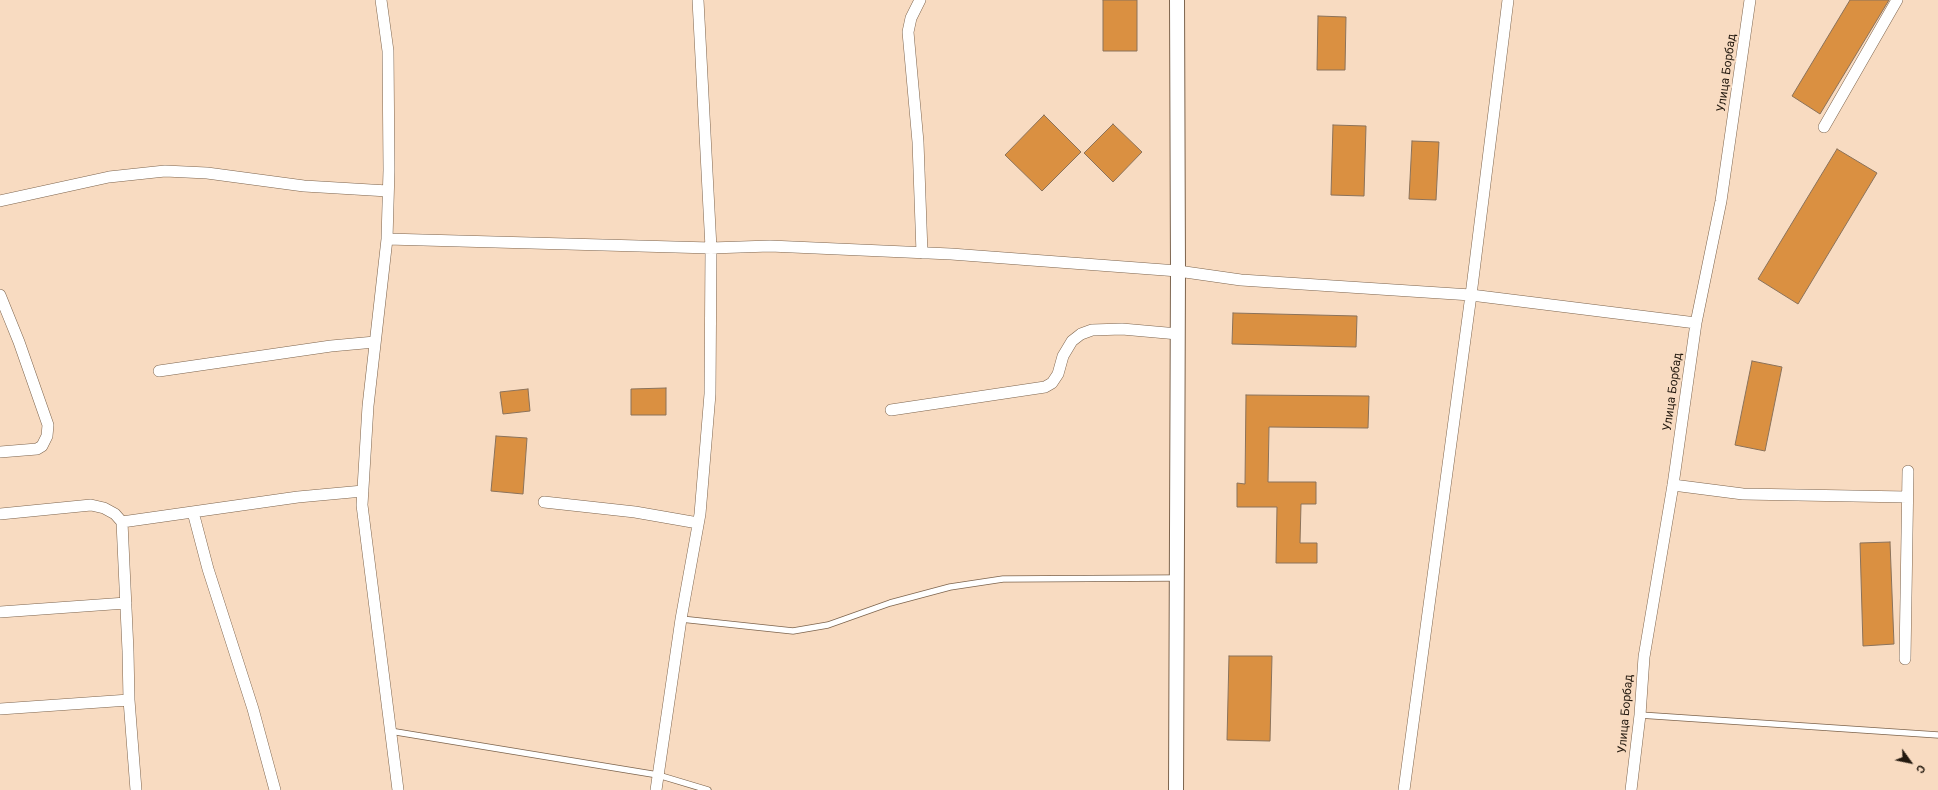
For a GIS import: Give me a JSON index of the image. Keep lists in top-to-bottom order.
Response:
{
  "streets": {
    "street": ["Улица Борбад"]
  },
  "north": "bottom right"
}
